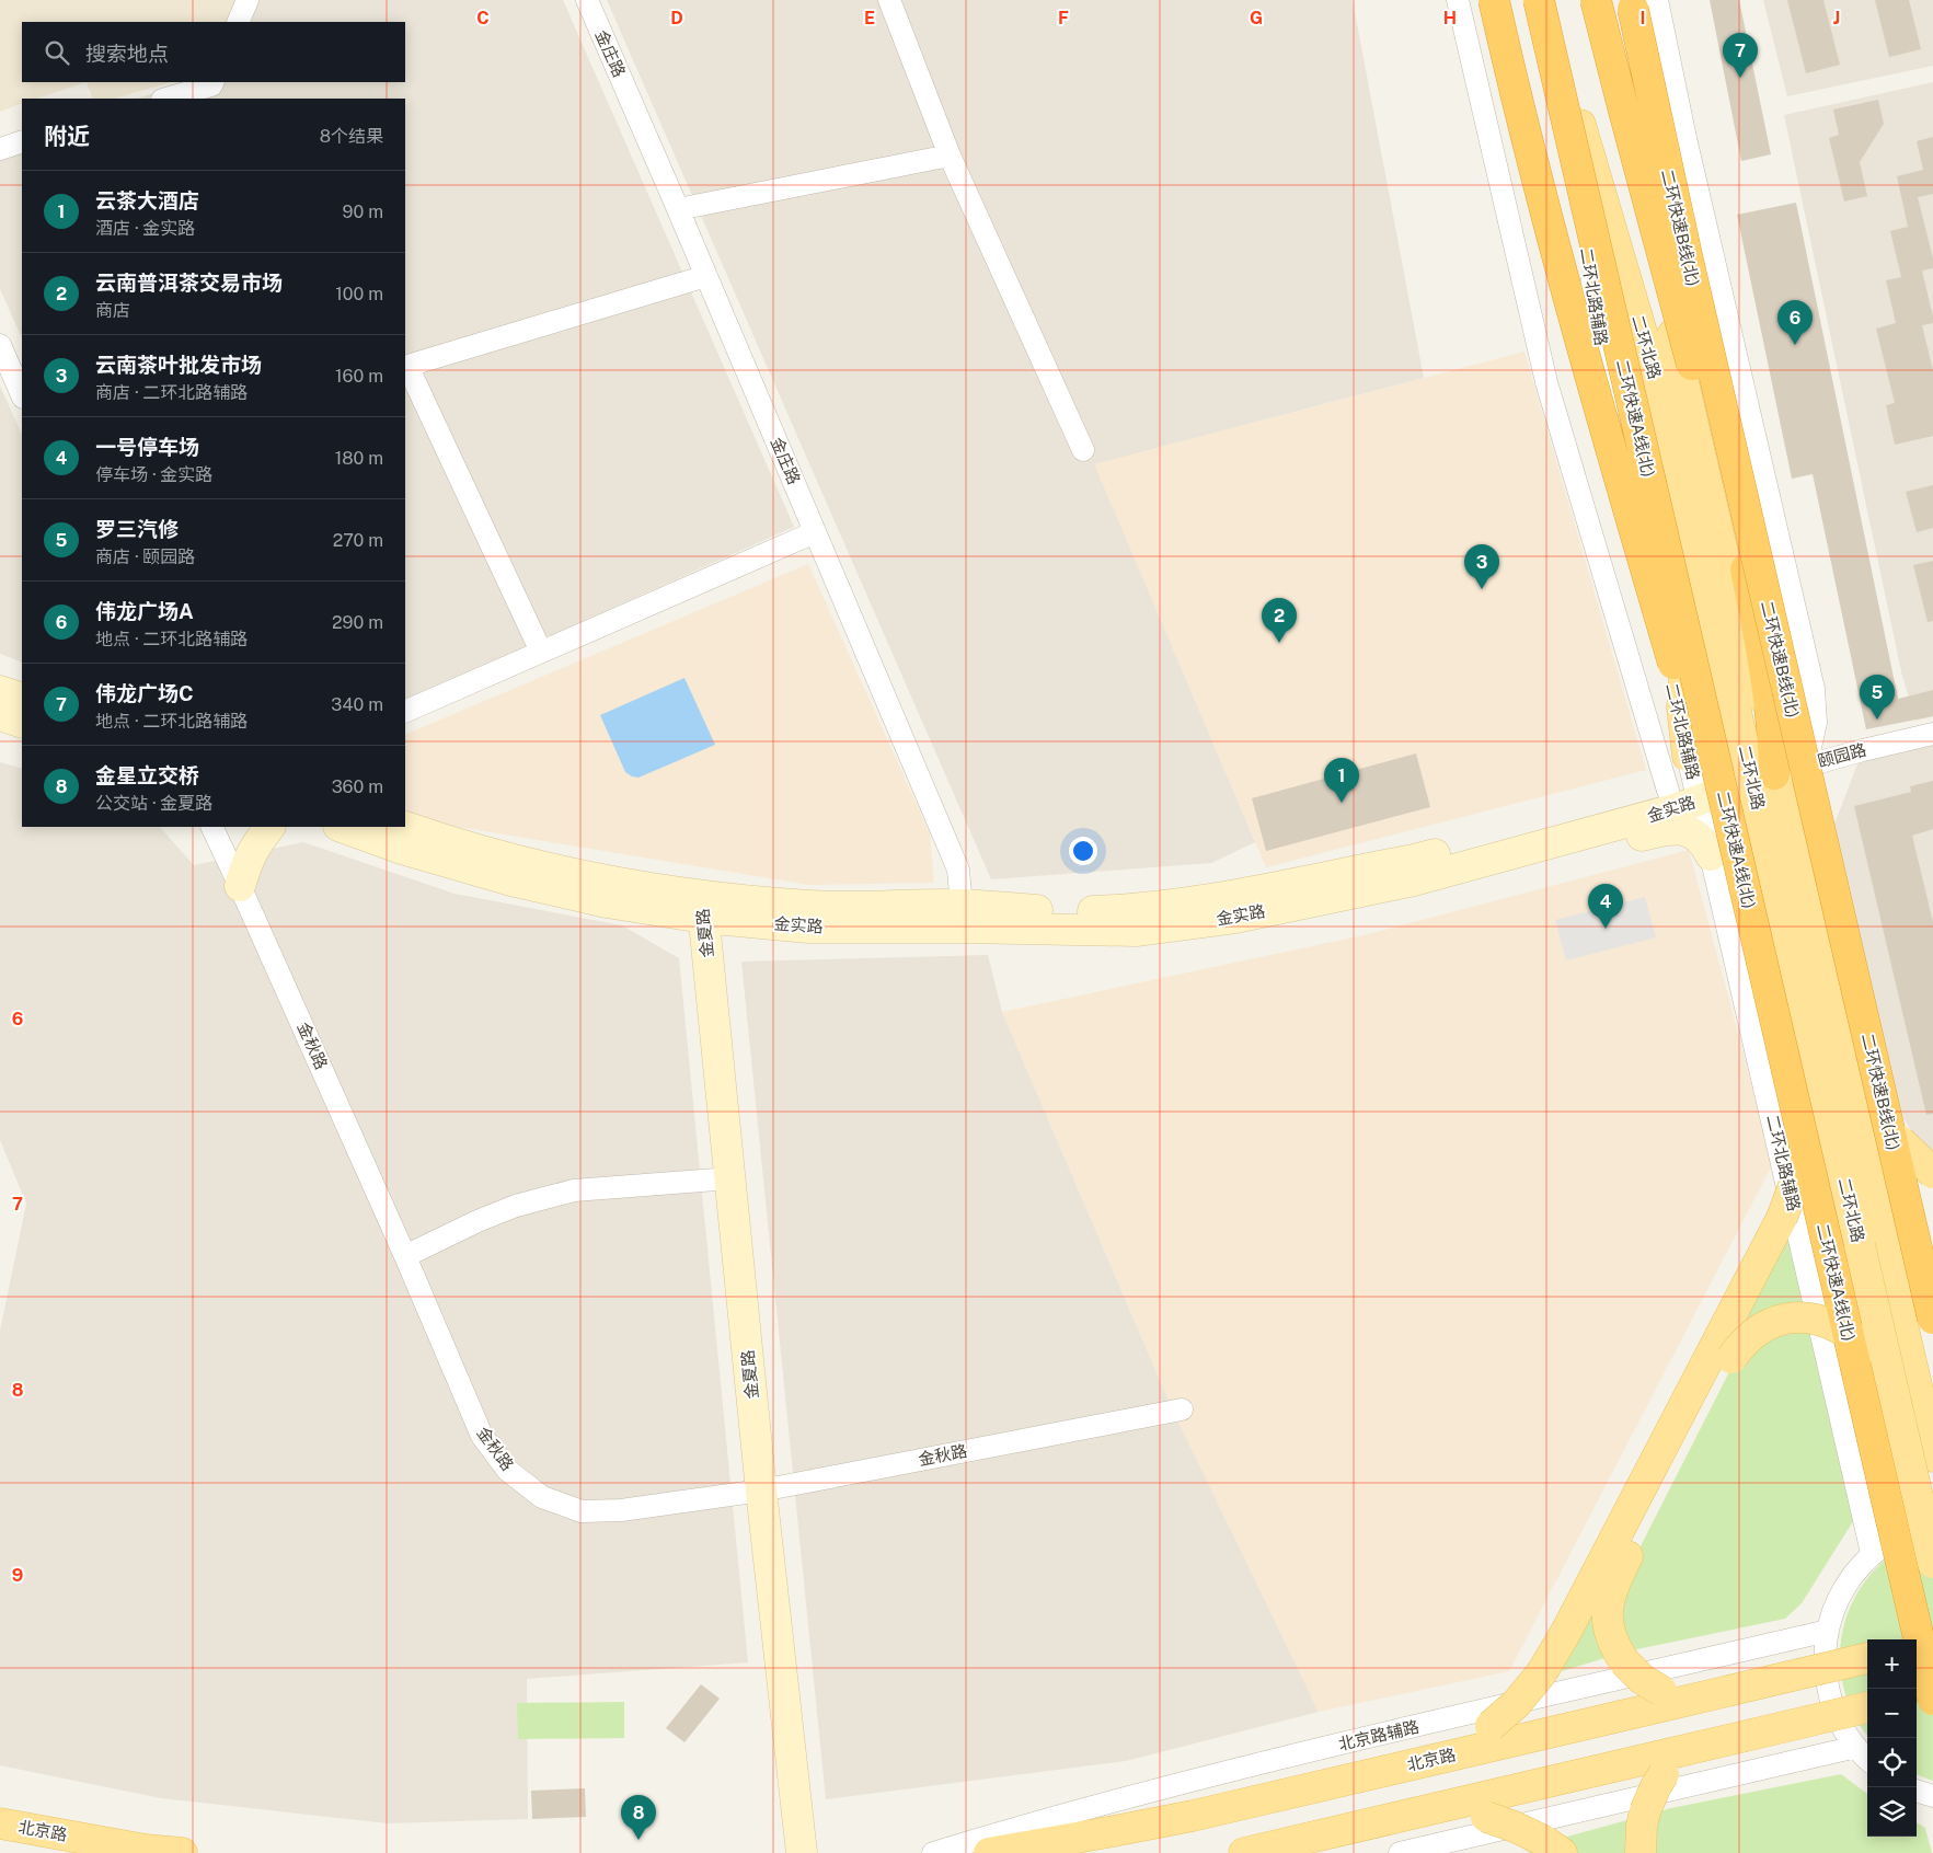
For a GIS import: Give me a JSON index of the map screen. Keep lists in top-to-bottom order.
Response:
{
  "streets": {
    "highway": ["二环快速B线(北)", "二环快速A线(北)"],
    "main road": ["二环北路", "北京路"],
    "street": [
      "金庄路",
      "二环北路辅路",
      "颐园路",
      "金实路",
      "金夏路",
      "金秋路",
      "北京路辅路"
    ]
  },
  "crossings": [
    ["金庄路", "金实路"],
    ["二环北路辅路", "二环北路"],
    ["二环北路辅路", "二环快速A线(北)"],
    ["二环北路辅路", "金实路"],
    ["二环北路", "二环快速A线(北)"],
    ["二环北路", "颐园路"],
    ["二环北路", "金实路"],
    ["颐园路", "金实路"],
    ["金实路", "金夏路"],
    ["金夏路", "金秋路"]
  ],
  "page": {
    "search": "搜索地点",
    "pins": [
      "7",
      "6",
      "3",
      "2",
      "5",
      "1",
      "4",
      "8"
    ],
    "heading": ["附近", "8个结果"],
    "list": [
      {
        "mark": "1",
        "name": "云茶大酒店",
        "note": "酒店 · 金实路",
        "value": "90 m"
      },
      {
        "mark": "2",
        "name": "云南普洱茶交易市场",
        "note": "商店",
        "value": "100 m"
      },
      {
        "mark": "3",
        "name": "云南茶叶批发市场",
        "note": "商店 · 二环北路辅路",
        "value": "160 m"
      },
      {
        "mark": "4",
        "name": "一号停车场",
        "note": "停车场 · 金实路",
        "value": "180 m"
      },
      {
        "mark": "5",
        "name": "罗三汽修",
        "note": "商店 · 颐园路",
        "value": "270 m"
      },
      {
        "mark": "6",
        "name": "伟龙广场A",
        "note": "地点 · 二环北路辅路",
        "value": "290 m"
      },
      {
        "mark": "7",
        "name": "伟龙广场C",
        "note": "地点 · 二环北路辅路",
        "value": "340 m"
      },
      {
        "mark": "8",
        "name": "金星立交桥",
        "note": "公交站 · 金夏路",
        "value": "360 m"
      }
    ],
    "map_buttons": ["+", "−"]
  },
  "grid": {
    "columns": [
      "C",
      "D",
      "E",
      "F",
      "G",
      "H",
      "I",
      "J"
    ],
    "rows": [
      "6",
      "7",
      "8",
      "9"
    ]
  }
}
